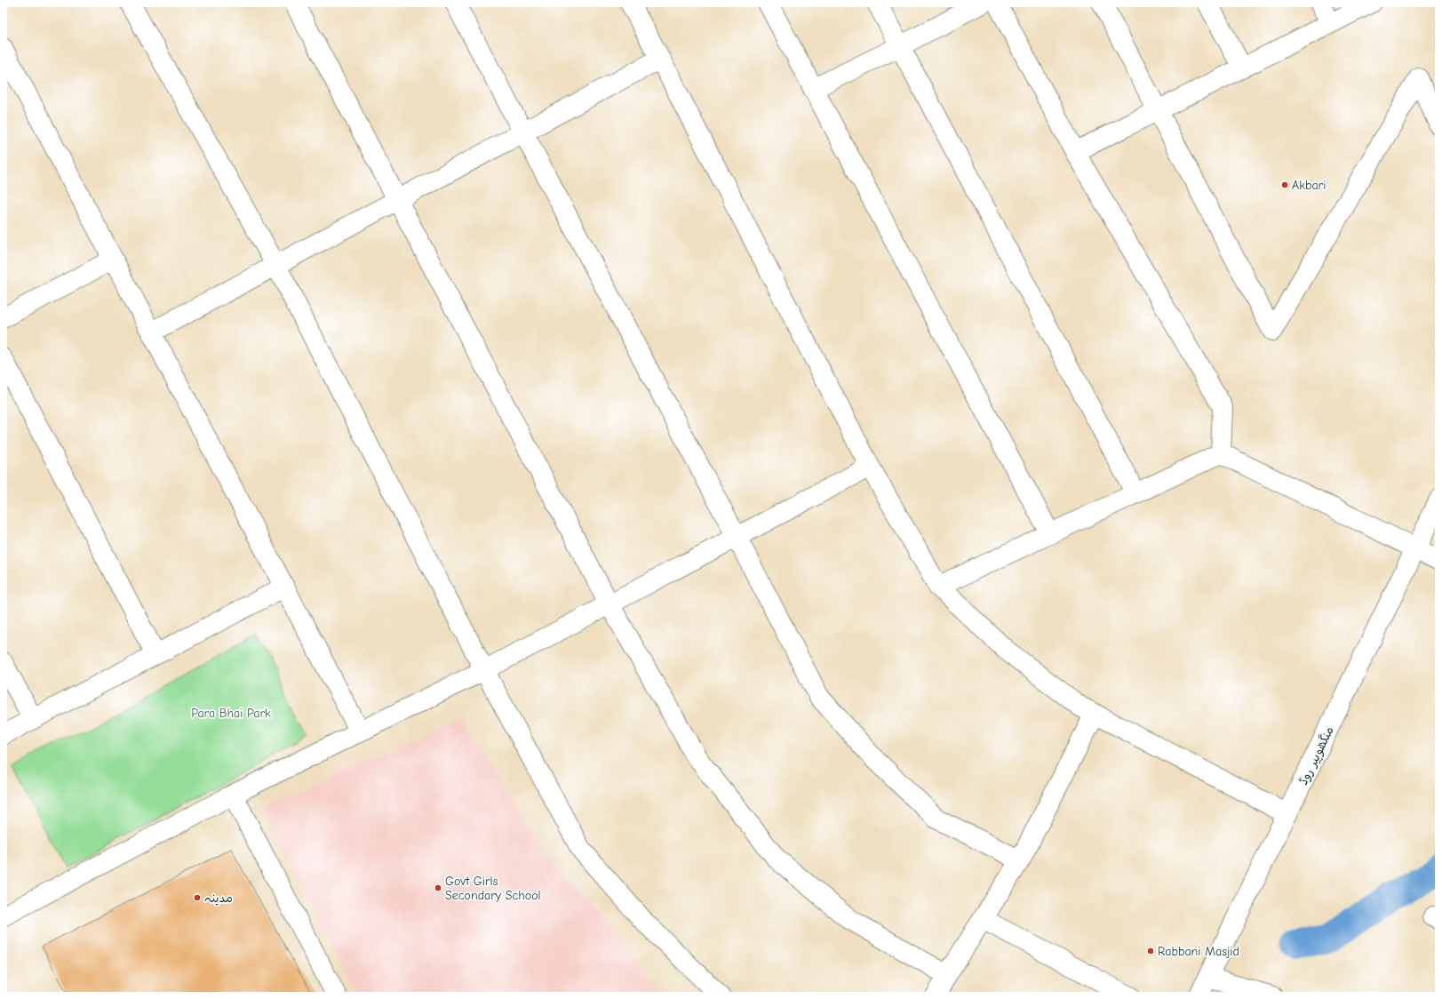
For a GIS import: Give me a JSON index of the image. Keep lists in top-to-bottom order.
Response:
{
  "streets": {
    "street": ["منگھوپیر روڈ"]
  },
  "parks": ["Para Bhai Park"],
  "places": [
    "Akbari",
    "Govt Girls Secondary School",
    "مدینہ",
    "Rabbani Masjid"
  ]
}
